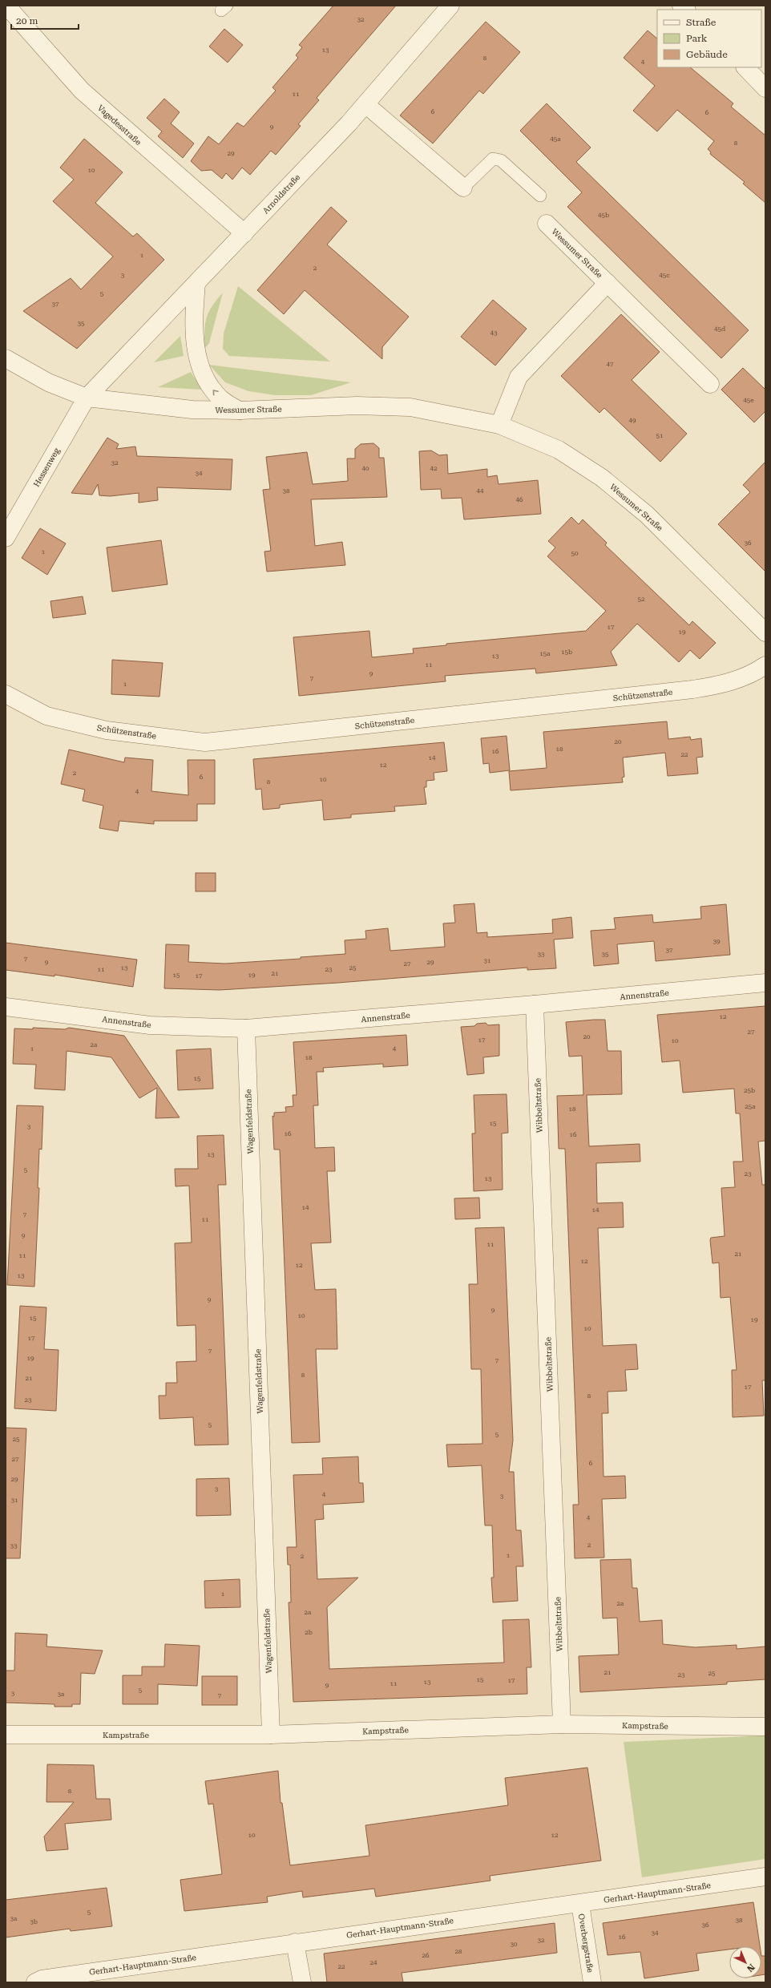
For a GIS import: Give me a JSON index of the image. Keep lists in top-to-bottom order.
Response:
{
  "streets": {
    "street": [
      "Vagedesstraße",
      "Arnoldstraße",
      "Wessumer Straße",
      "Hessenweg",
      "Schützenstraße",
      "Annenstraße",
      "Wibbeltstraße",
      "Wagenfeldstraße",
      "Kampstraße",
      "Gerhart-Hauptmann-Straße",
      "Overbergstraße"
    ]
  },
  "crossings": [
    ["Vagedesstraße", "Arnoldstraße"],
    ["Arnoldstraße", "Wessumer Straße"],
    ["Arnoldstraße", "Hessenweg"],
    ["Wessumer Straße", "Hessenweg"],
    ["Annenstraße", "Wibbeltstraße"],
    ["Annenstraße", "Wagenfeldstraße"],
    ["Wibbeltstraße", "Kampstraße"],
    ["Wagenfeldstraße", "Kampstraße"],
    ["Gerhart-Hauptmann-Straße", "Overbergstraße"]
  ],
  "house_numbers": [
    "32",
    "13",
    "8",
    "4",
    "11",
    "6",
    "6",
    "9",
    "45a",
    "8",
    "29",
    "10",
    "45b",
    "1",
    "2",
    "3",
    "45c",
    "5",
    "37",
    "35",
    "45d",
    "43",
    "47",
    "45e",
    "49",
    "51",
    "32",
    "40",
    "42",
    "34",
    "38",
    "44",
    "46",
    "36",
    "1",
    "50",
    "52",
    "17",
    "19",
    "15b",
    "15a",
    "13",
    "11",
    "9",
    "7",
    "1",
    "20",
    "18",
    "16",
    "22",
    "14",
    "12",
    "2",
    "6",
    "10",
    "8",
    "4",
    "39",
    "37",
    "33",
    "35",
    "7",
    "31",
    "9",
    "29",
    "27",
    "13",
    "25",
    "11",
    "23",
    "21",
    "15",
    "19",
    "17",
    "12",
    "27",
    "20",
    "17",
    "10",
    "2a",
    "1",
    "4",
    "18",
    "15",
    "25b",
    "25a",
    "18",
    "15",
    "3",
    "16",
    "16",
    "13",
    "5",
    "23",
    "13",
    "14",
    "14",
    "7",
    "11",
    "9",
    "11",
    "21",
    "11",
    "12",
    "12",
    "13",
    "9",
    "9",
    "10",
    "15",
    "19",
    "10",
    "17",
    "7",
    "19",
    "7",
    "8",
    "21",
    "17",
    "8",
    "23",
    "5",
    "5",
    "25",
    "27",
    "6",
    "29",
    "3",
    "4",
    "3",
    "31",
    "4",
    "2",
    "33",
    "1",
    "2",
    "1",
    "2a",
    "2a",
    "2b",
    "21",
    "25",
    "23",
    "15",
    "17",
    "13",
    "11",
    "9",
    "5",
    "3",
    "3a",
    "7",
    "8",
    "10",
    "12",
    "5",
    "3a",
    "38",
    "3b",
    "36",
    "34",
    "16",
    "32",
    "30",
    "28",
    "26",
    "24",
    "22"
  ],
  "legend": ["Straße", "Park", "Gebäude"],
  "scale_bar": "20 m",
  "north": "bottom right"
}
